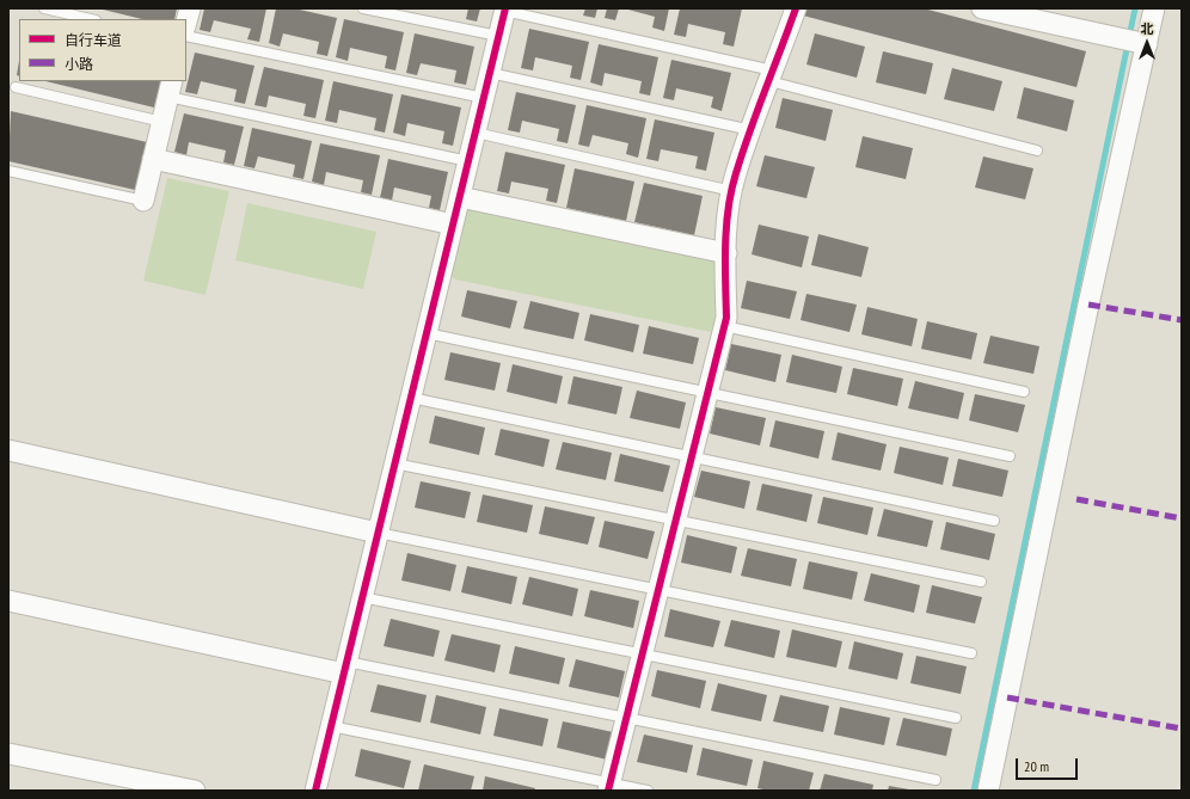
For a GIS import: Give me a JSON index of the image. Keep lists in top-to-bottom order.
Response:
{
  "legend": ["自行车道", "小路"],
  "scale_bar": "20 m",
  "north": "top"
}
